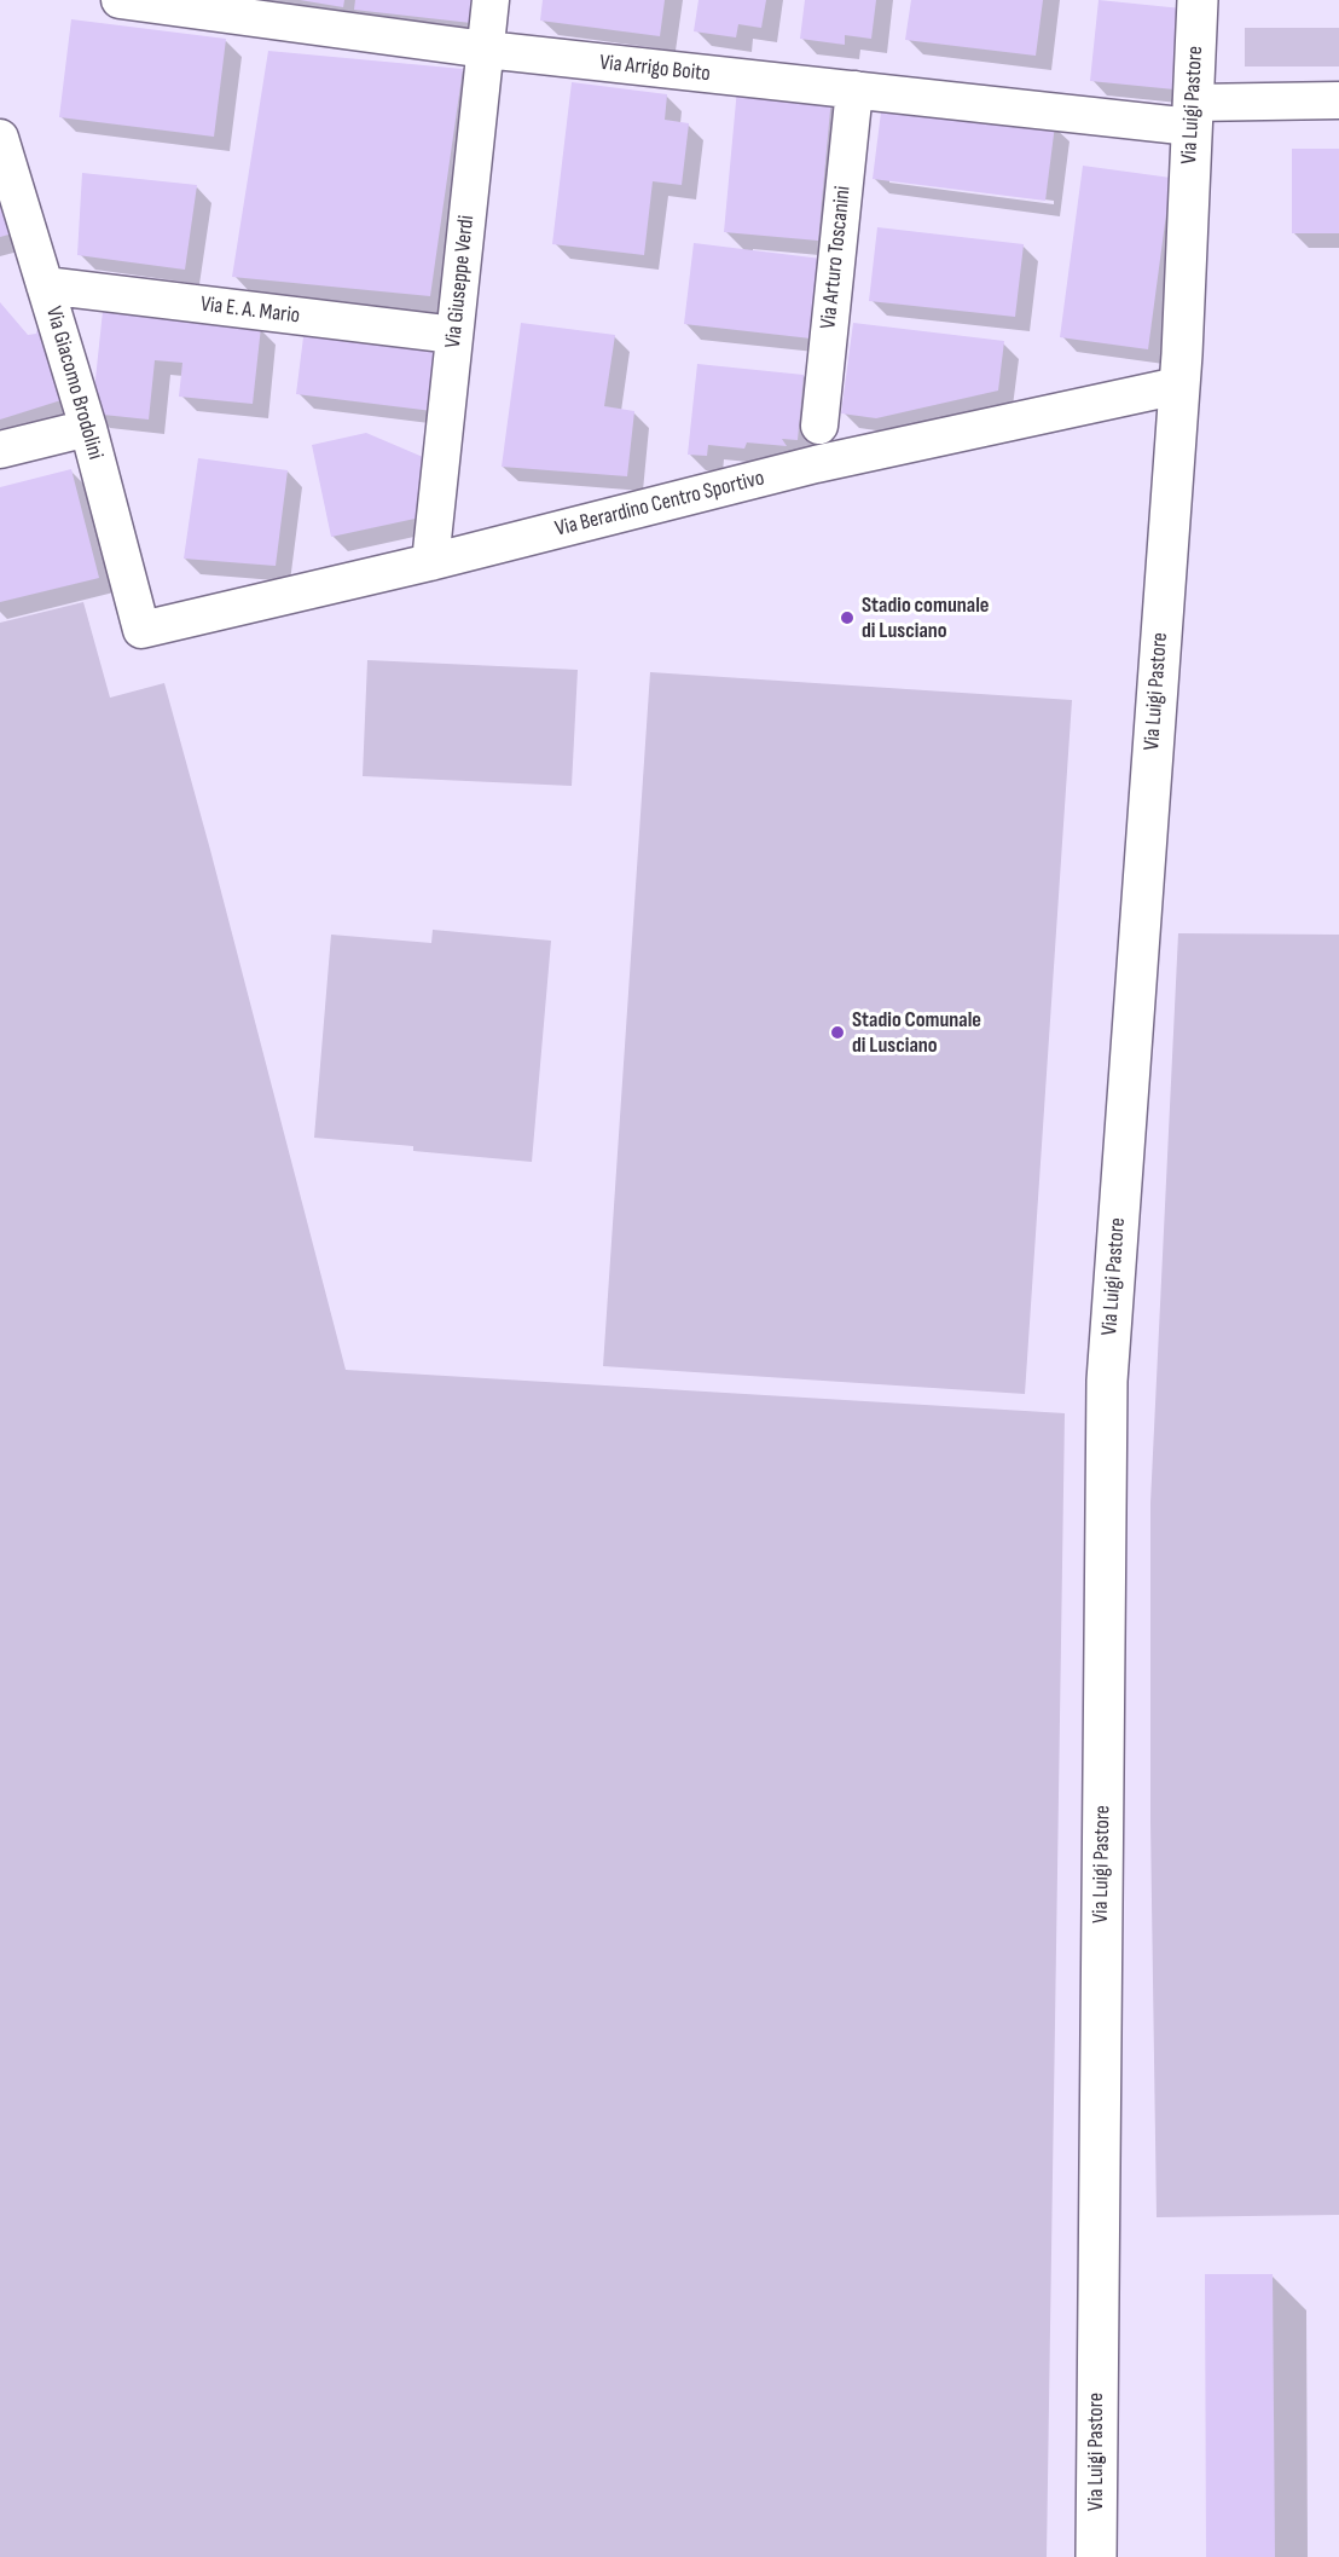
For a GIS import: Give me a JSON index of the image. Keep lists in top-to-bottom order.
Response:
{
  "streets": {
    "street": [
      "Via Arrigo Boito",
      "Via Luigi Pastore",
      "Via Arturo Toscanini",
      "Via Giuseppe Verdi",
      "Via E. A. Mario",
      "Via Giacomo Brodolini",
      "Via Berardino Centro Sportivo"
    ]
  },
  "crossings": [
    ["Via Arrigo Boito", "Via Luigi Pastore"],
    ["Via Arrigo Boito", "Via Arturo Toscanini"],
    ["Via Arrigo Boito", "Via Giuseppe Verdi"],
    ["Via Luigi Pastore", "Via Berardino Centro Sportivo"],
    ["Via Giuseppe Verdi", "Via E. A. Mario"],
    ["Via Giuseppe Verdi", "Via Berardino Centro Sportivo"],
    ["Via E. A. Mario", "Via Giacomo Brodolini"],
    ["Via Giacomo Brodolini", "Via Berardino Centro Sportivo"]
  ],
  "places": ["Stadio comunale di Lusciano", "Stadio Comunale di Lusciano"]
}
